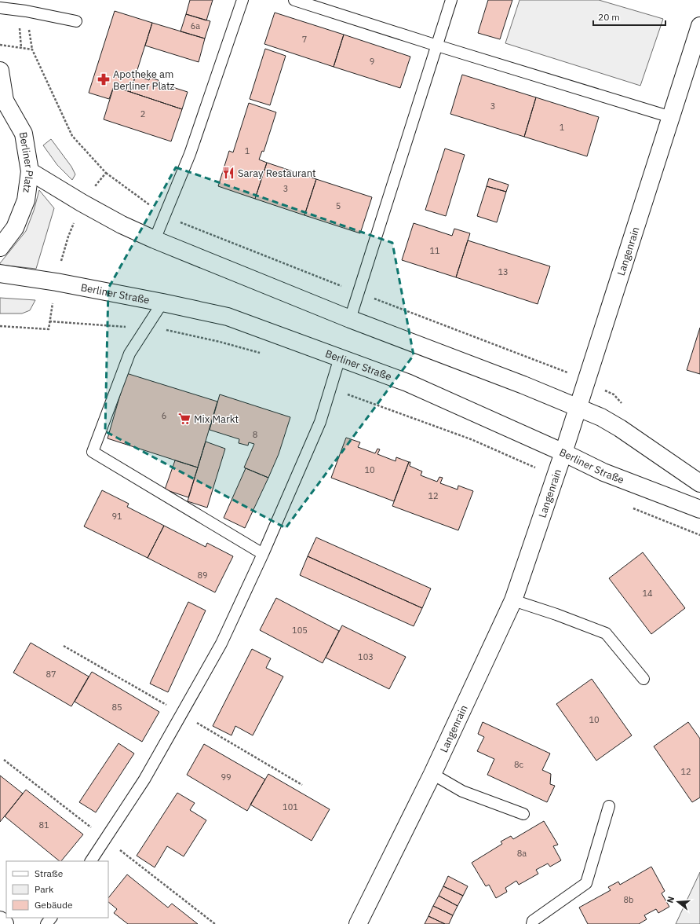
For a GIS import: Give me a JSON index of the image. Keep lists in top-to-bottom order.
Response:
{
  "streets": {
    "street": ["Berliner Platz", "Langenrain", "Berliner Straße"]
  },
  "crossings": [
    ["Langenrain", "Berliner Straße"]
  ],
  "places": {
    "pharmacy": ["Apotheke am Berliner Platz"],
    "restaurant": ["Saray Restaurant"],
    "supermarket": ["Mix Markt"]
  },
  "house_numbers": [
    "6a",
    "7",
    "9",
    "3",
    "2",
    "1",
    "1",
    "3",
    "5",
    "11",
    "13",
    "6",
    "8",
    "10",
    "12",
    "91",
    "89",
    "14",
    "105",
    "103",
    "87",
    "85",
    "10",
    "8c",
    "12",
    "99",
    "101",
    "81",
    "8a",
    "8b"
  ],
  "legend": ["Straße", "Park", "Gebäude"],
  "scale_bar": "20 m",
  "north": "left"
}
